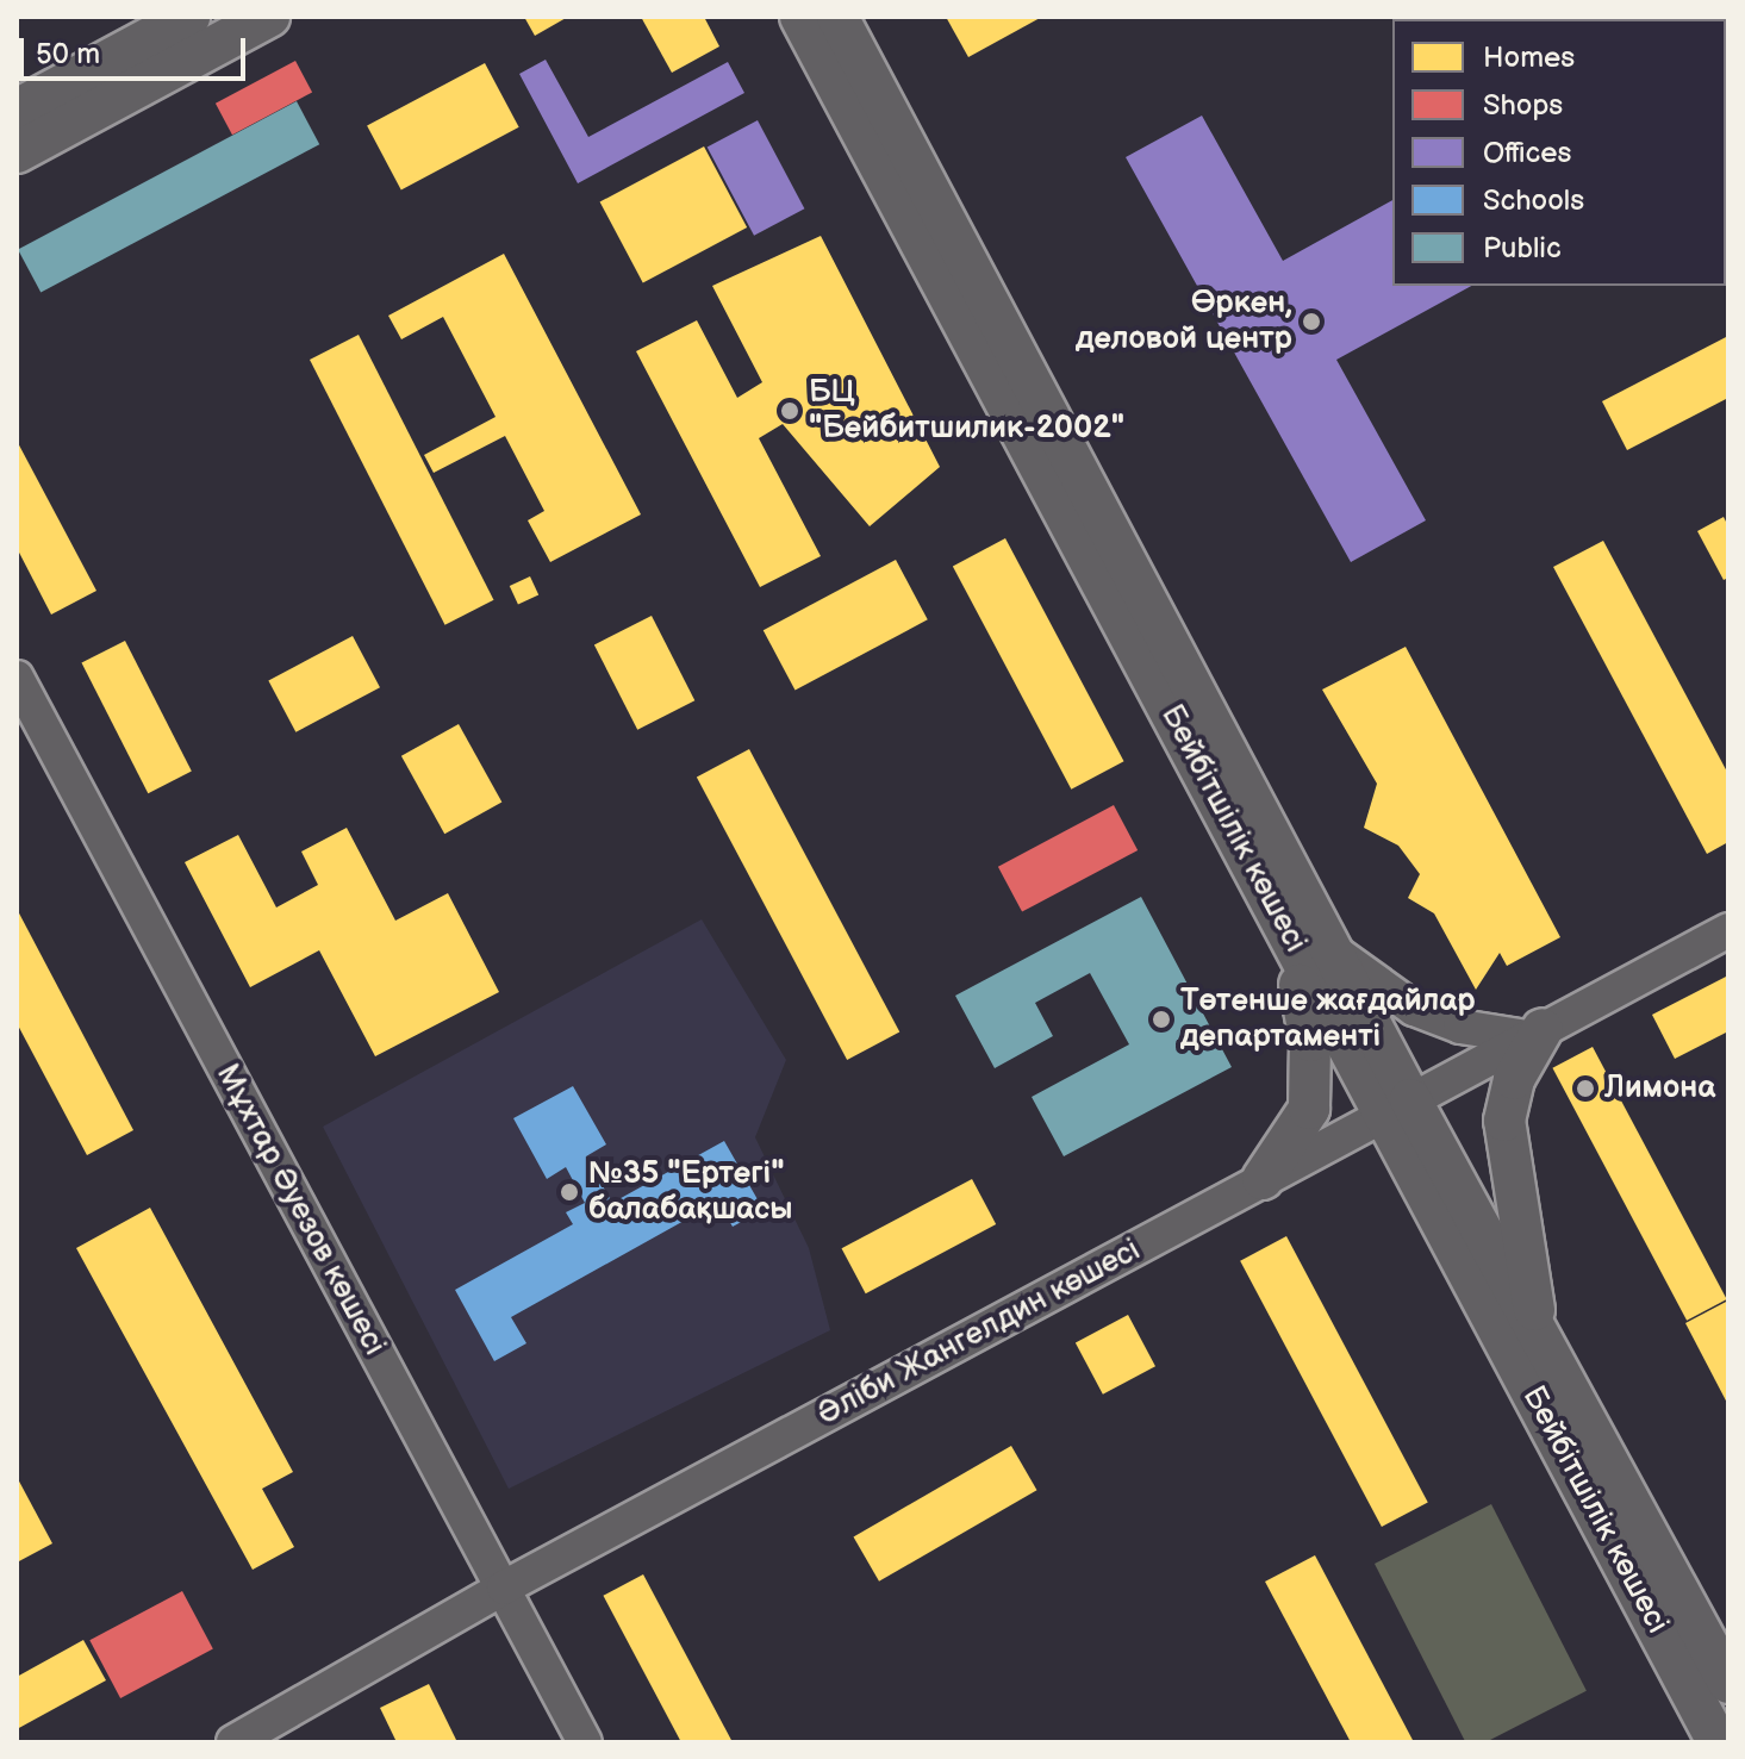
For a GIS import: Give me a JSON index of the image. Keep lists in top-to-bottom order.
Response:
{
  "streets": {
    "main road": ["Бейбітшілік көшесі"],
    "street": ["Мұхтар Әуезов көшесі", "Әліби Жангелдин көшесі"]
  },
  "crossings": [
    ["Бейбітшілік көшесі", "Әліби Жангелдин көшесі"],
    ["Мұхтар Әуезов көшесі", "Әліби Жангелдин көшесі"]
  ],
  "places": [
    "Өркен, деловой центр",
    "БЦ \"Бейбитшилик-2002\"",
    "Төтенше жағдайлар департаменті",
    "Лимона",
    "№35 \"Ертегі\" балабақшасы"
  ],
  "legend": [
    "Homes",
    "Shops",
    "Offices",
    "Schools",
    "Public"
  ],
  "scale_bar": "50 m"
}
